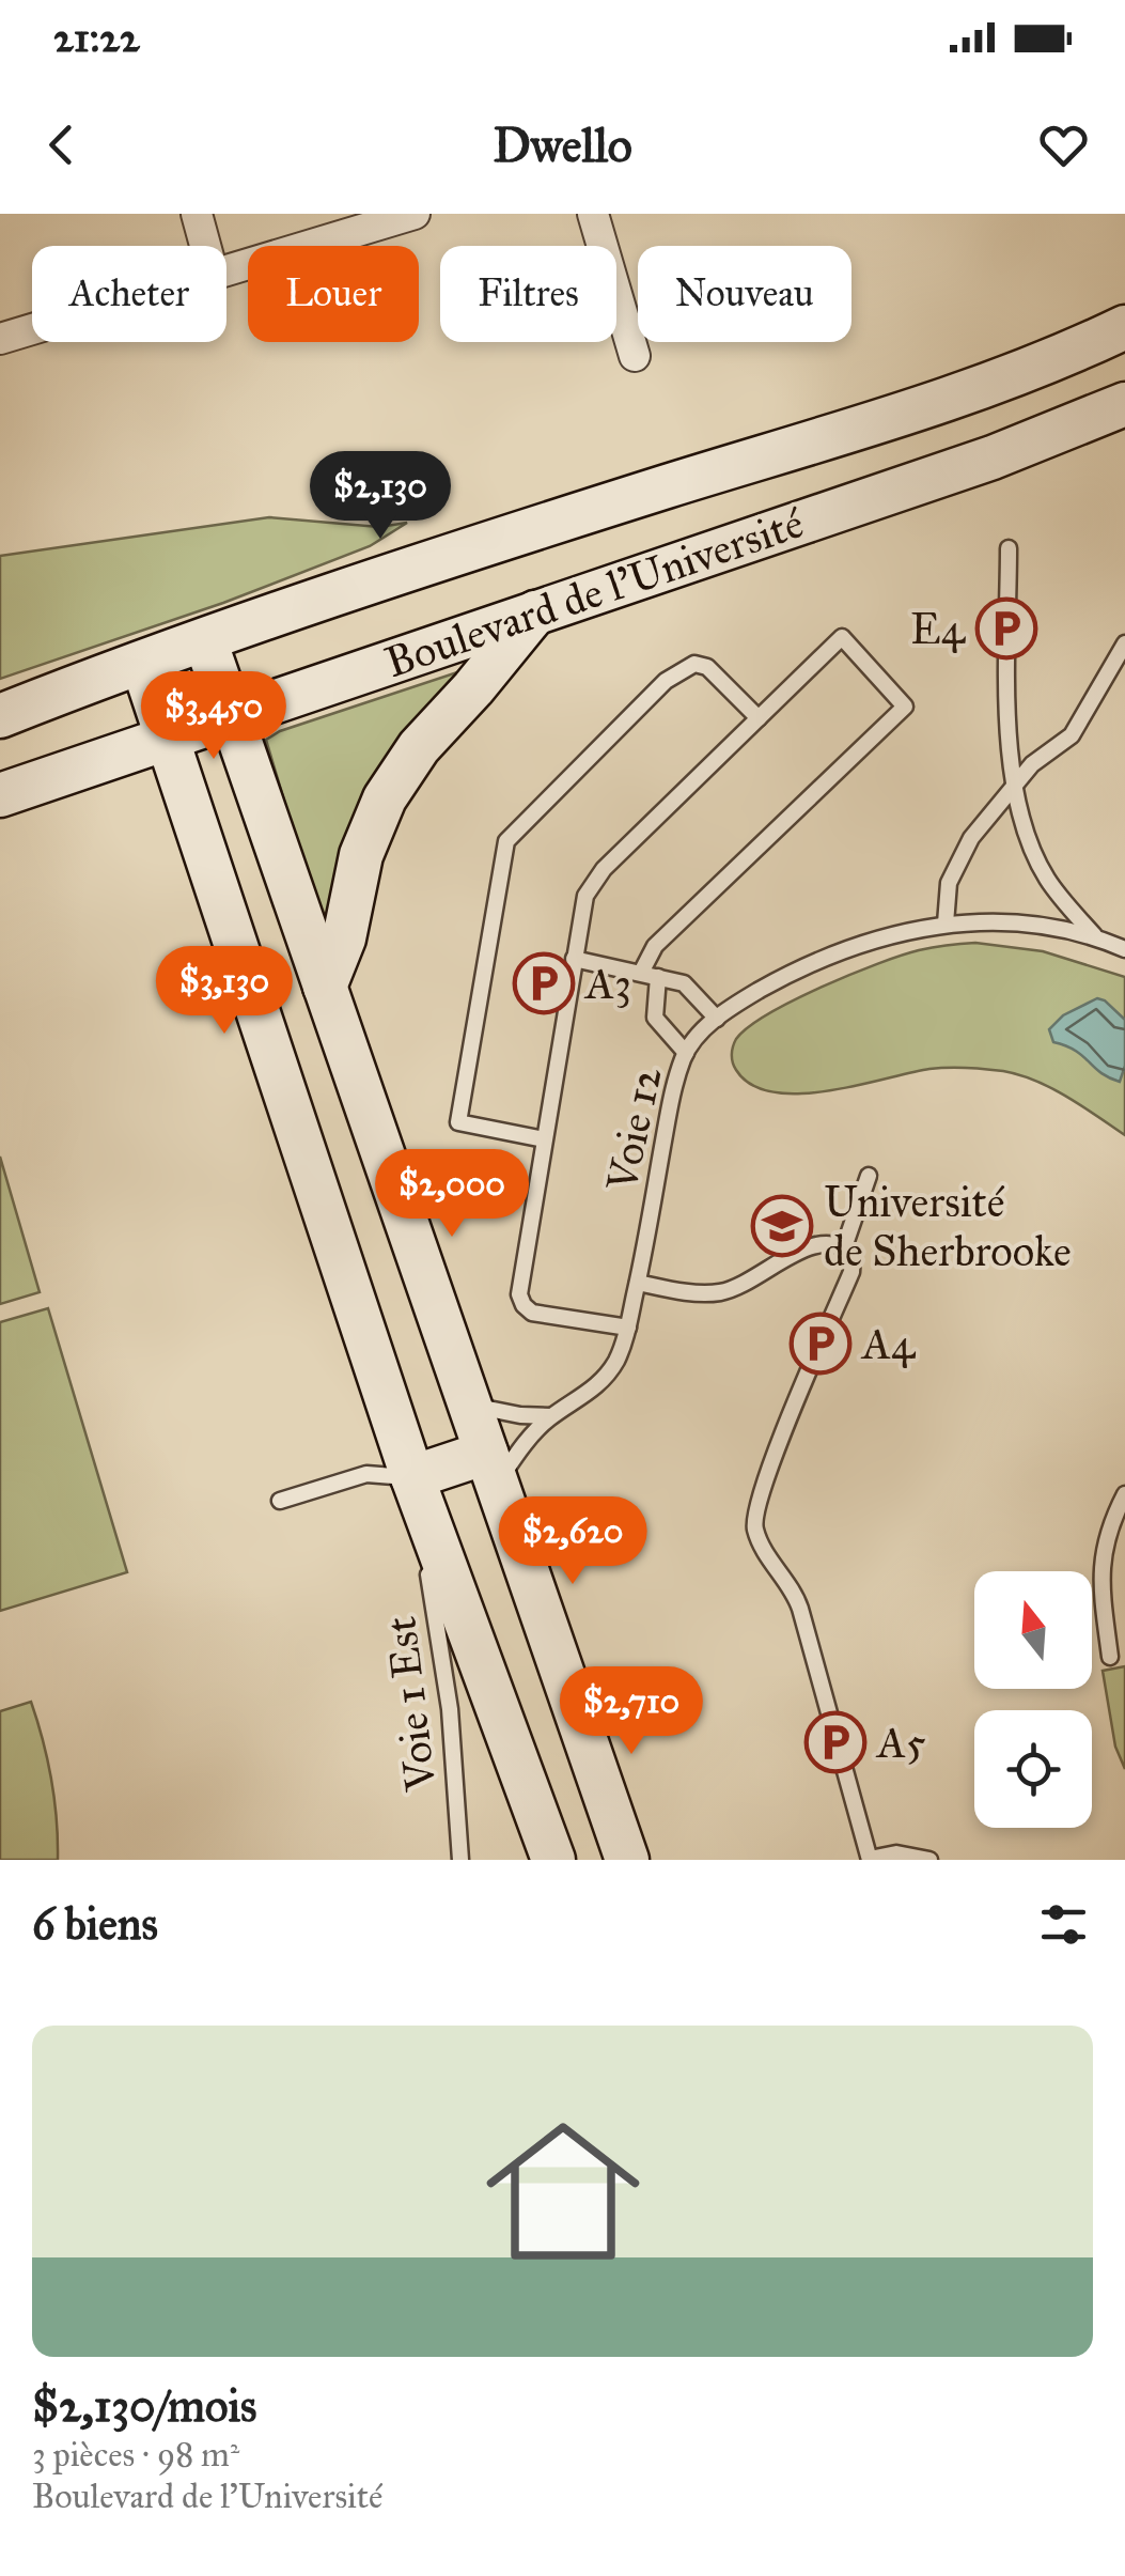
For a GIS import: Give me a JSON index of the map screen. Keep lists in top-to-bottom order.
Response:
{
  "streets": {
    "main road": ["Boulevard de l'Université"],
    "lane": ["Voie 12", "Voie 1 Est"]
  },
  "places": {
    "parking": [
      "E4",
      "A3",
      "A4",
      "A5"
    ],
    "school or university": ["Université de Sherbrooke"]
  },
  "north": "top",
  "page": {
    "status": "21:22",
    "header": "Dwello",
    "chip": [
      "Acheter",
      "Louer",
      "Filtres",
      "Nouveau"
    ],
    "price": [
      "$2,130",
      "$3,450",
      "$3,130",
      "$2,000",
      "$2,620",
      "$2,710"
    ],
    "heading": "6 biens",
    "list": [
      {
        "name": "$2,130/mois",
        "note": "3 pièces · 98 m² · Boulevard de l'Université"
      }
    ]
  }
}
